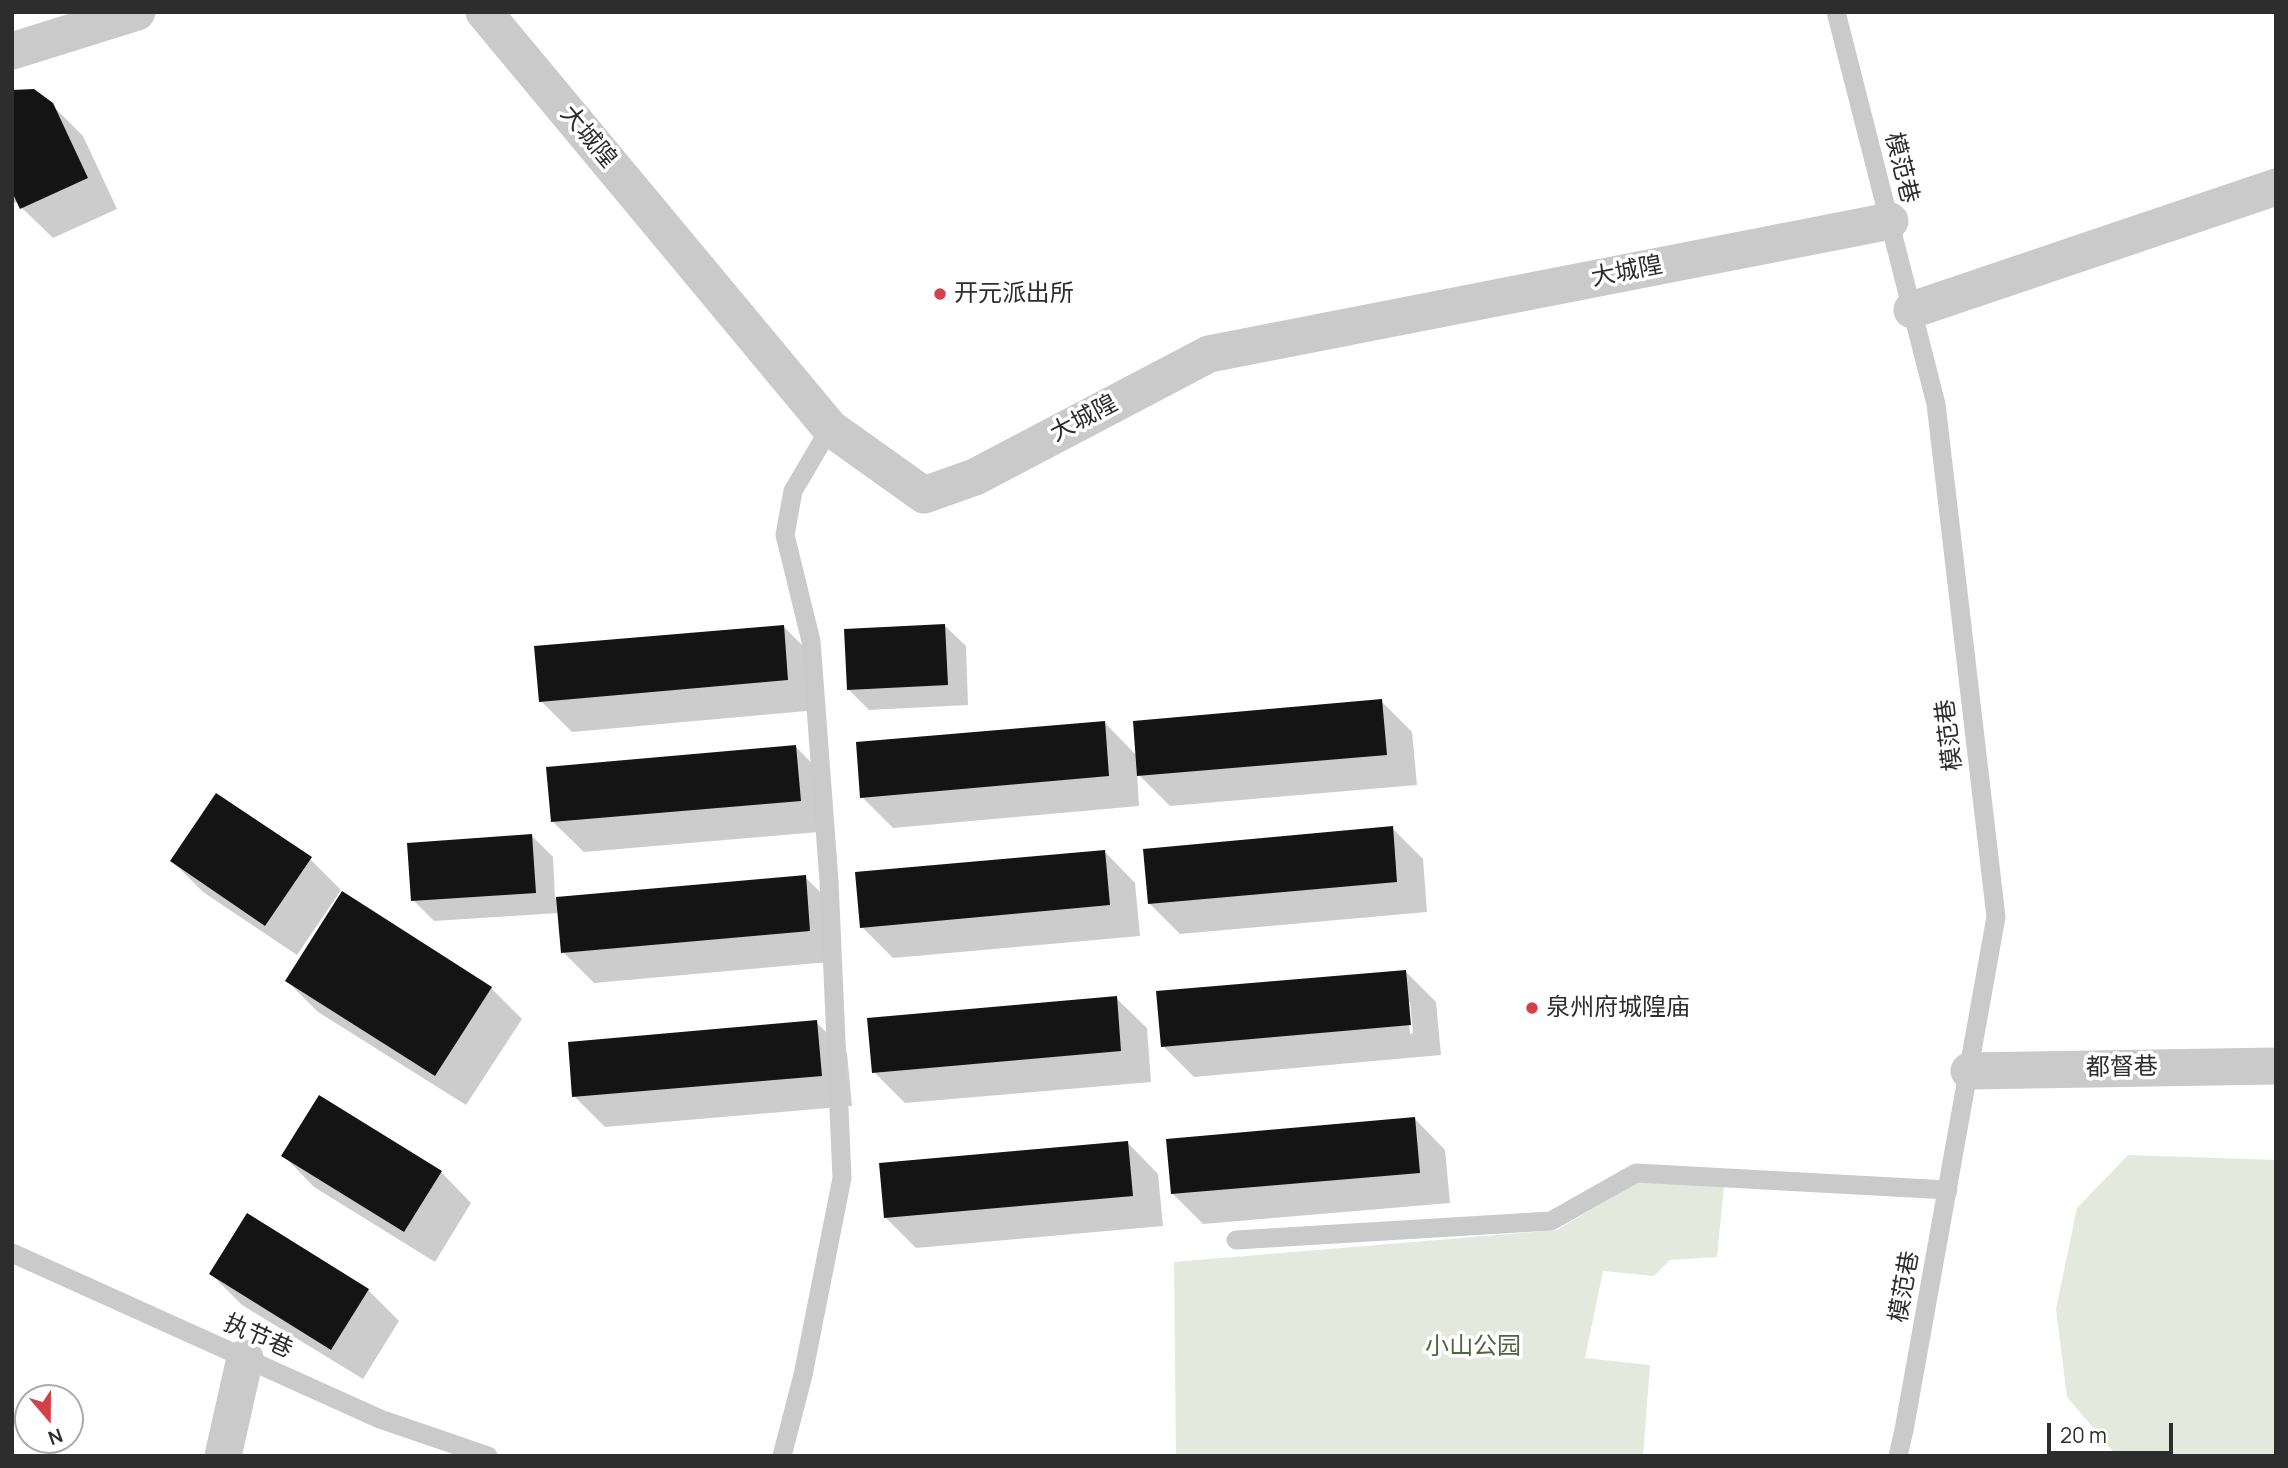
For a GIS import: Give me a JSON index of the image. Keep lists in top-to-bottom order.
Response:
{
  "streets": {
    "street": ["大城隍", "都督巷"],
    "lane": ["模范巷", "执节巷"]
  },
  "crossings": [
    ["大城隍", "模范巷"],
    ["模范巷", "都督巷"]
  ],
  "parks": ["小山公园"],
  "places": ["开元派出所", "泉州府城隍庙"],
  "scale_bar": "20 m",
  "north": "bottom"
}
